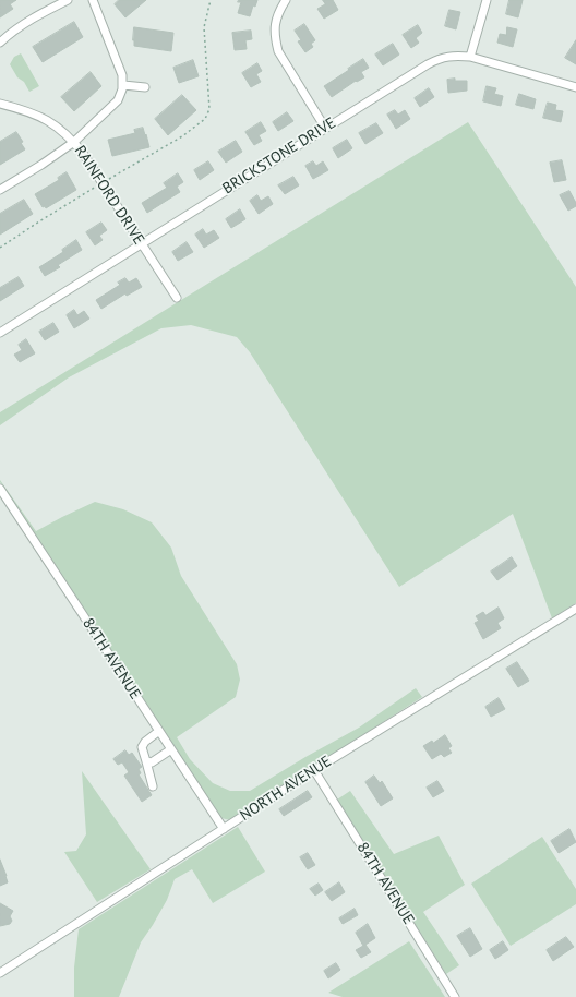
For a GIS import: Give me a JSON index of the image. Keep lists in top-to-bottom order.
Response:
{
  "streets": {
    "street": [
      "BRICKSTONE DRIVE",
      "RAINFORD DRIVE",
      "84TH AVENUE",
      "NORTH AVENUE"
    ]
  },
  "crossings": [
    ["BRICKSTONE DRIVE", "RAINFORD DRIVE"],
    ["84TH AVENUE", "NORTH AVENUE"]
  ]
}
